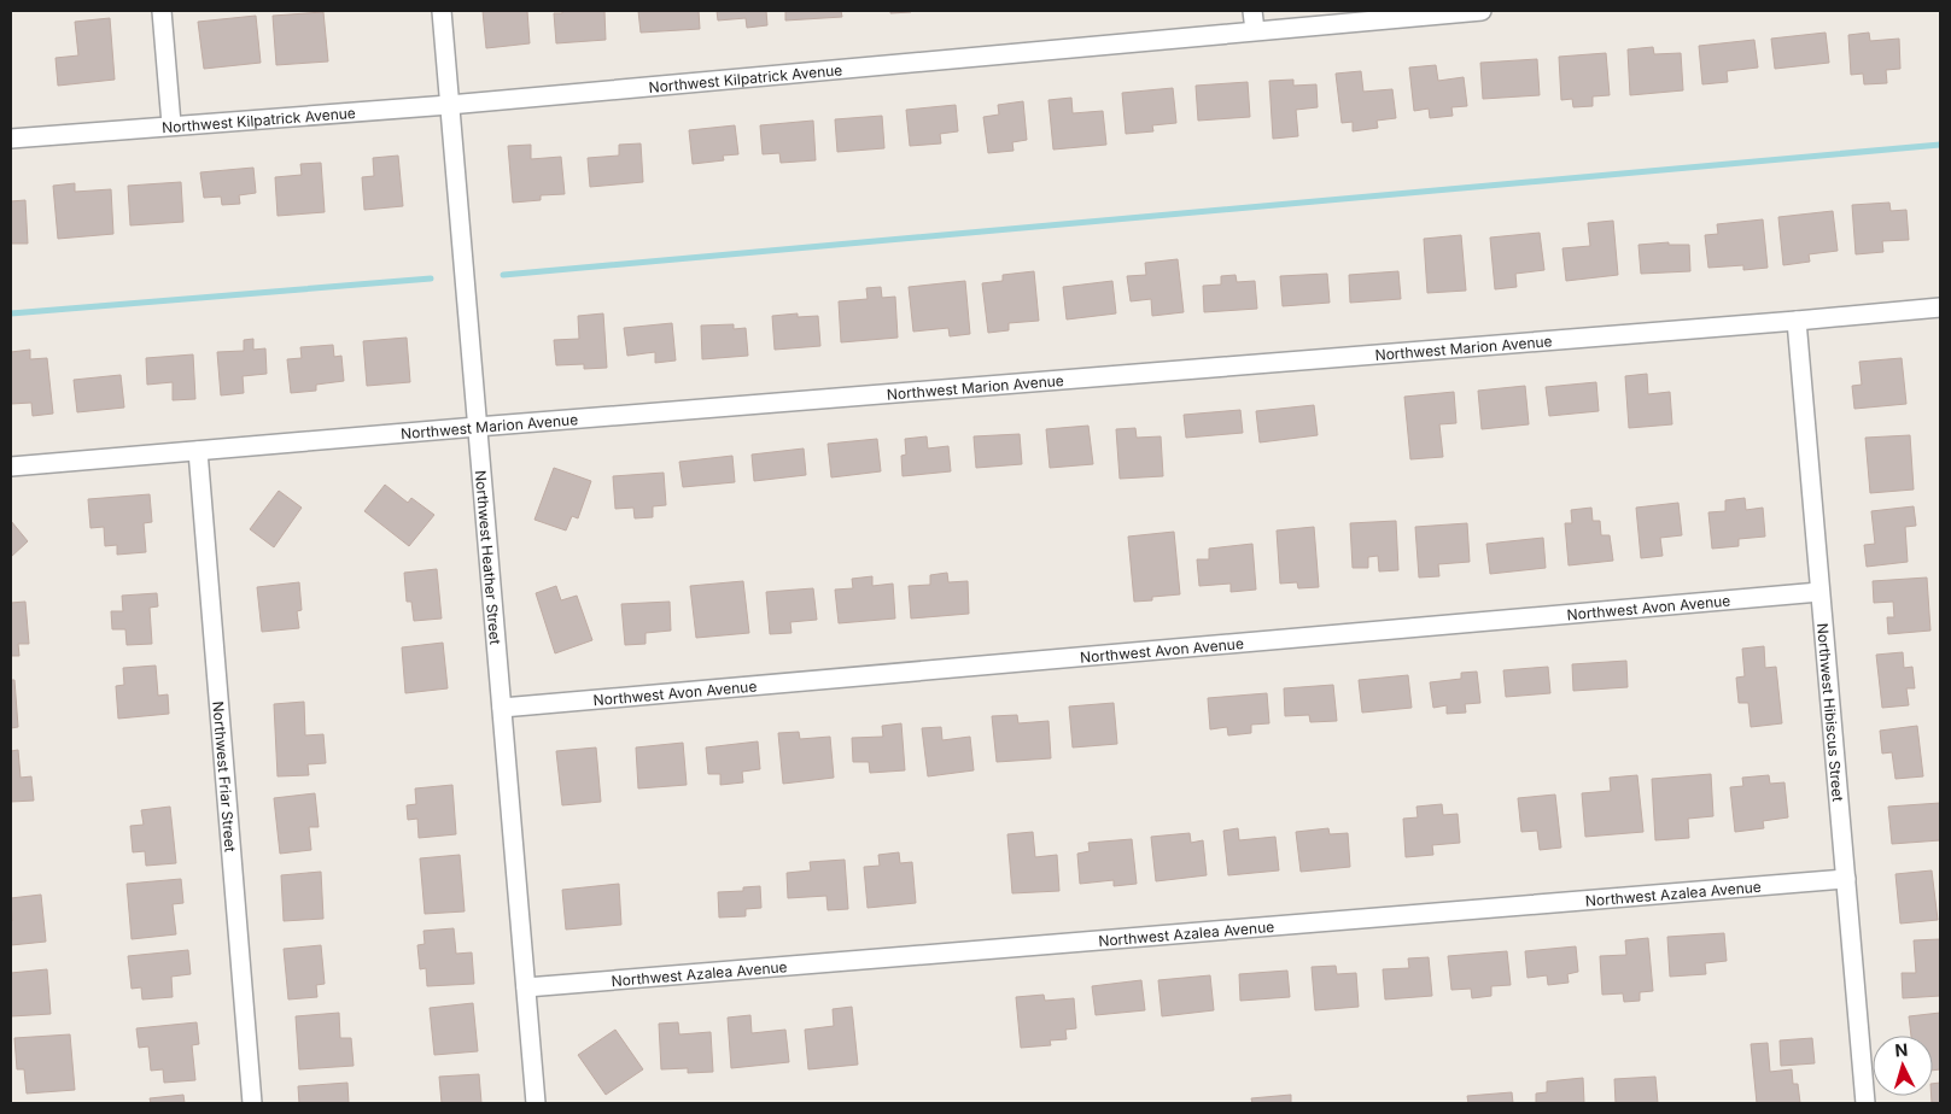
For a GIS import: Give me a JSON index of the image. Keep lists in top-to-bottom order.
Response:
{
  "streets": {
    "street": [
      "Northwest Kilpatrick Avenue",
      "Northwest Marion Avenue",
      "Northwest Heather Street",
      "Northwest Avon Avenue",
      "Northwest Hibiscus Street",
      "Northwest Friar Street",
      "Northwest Azalea Avenue"
    ]
  },
  "crossings": [
    ["Northwest Kilpatrick Avenue", "Northwest Heather Street"],
    ["Northwest Marion Avenue", "Northwest Heather Street"],
    ["Northwest Marion Avenue", "Northwest Hibiscus Street"],
    ["Northwest Marion Avenue", "Northwest Friar Street"],
    ["Northwest Heather Street", "Northwest Avon Avenue"],
    ["Northwest Heather Street", "Northwest Azalea Avenue"],
    ["Northwest Avon Avenue", "Northwest Hibiscus Street"],
    ["Northwest Hibiscus Street", "Northwest Azalea Avenue"]
  ],
  "north": "top"
}
